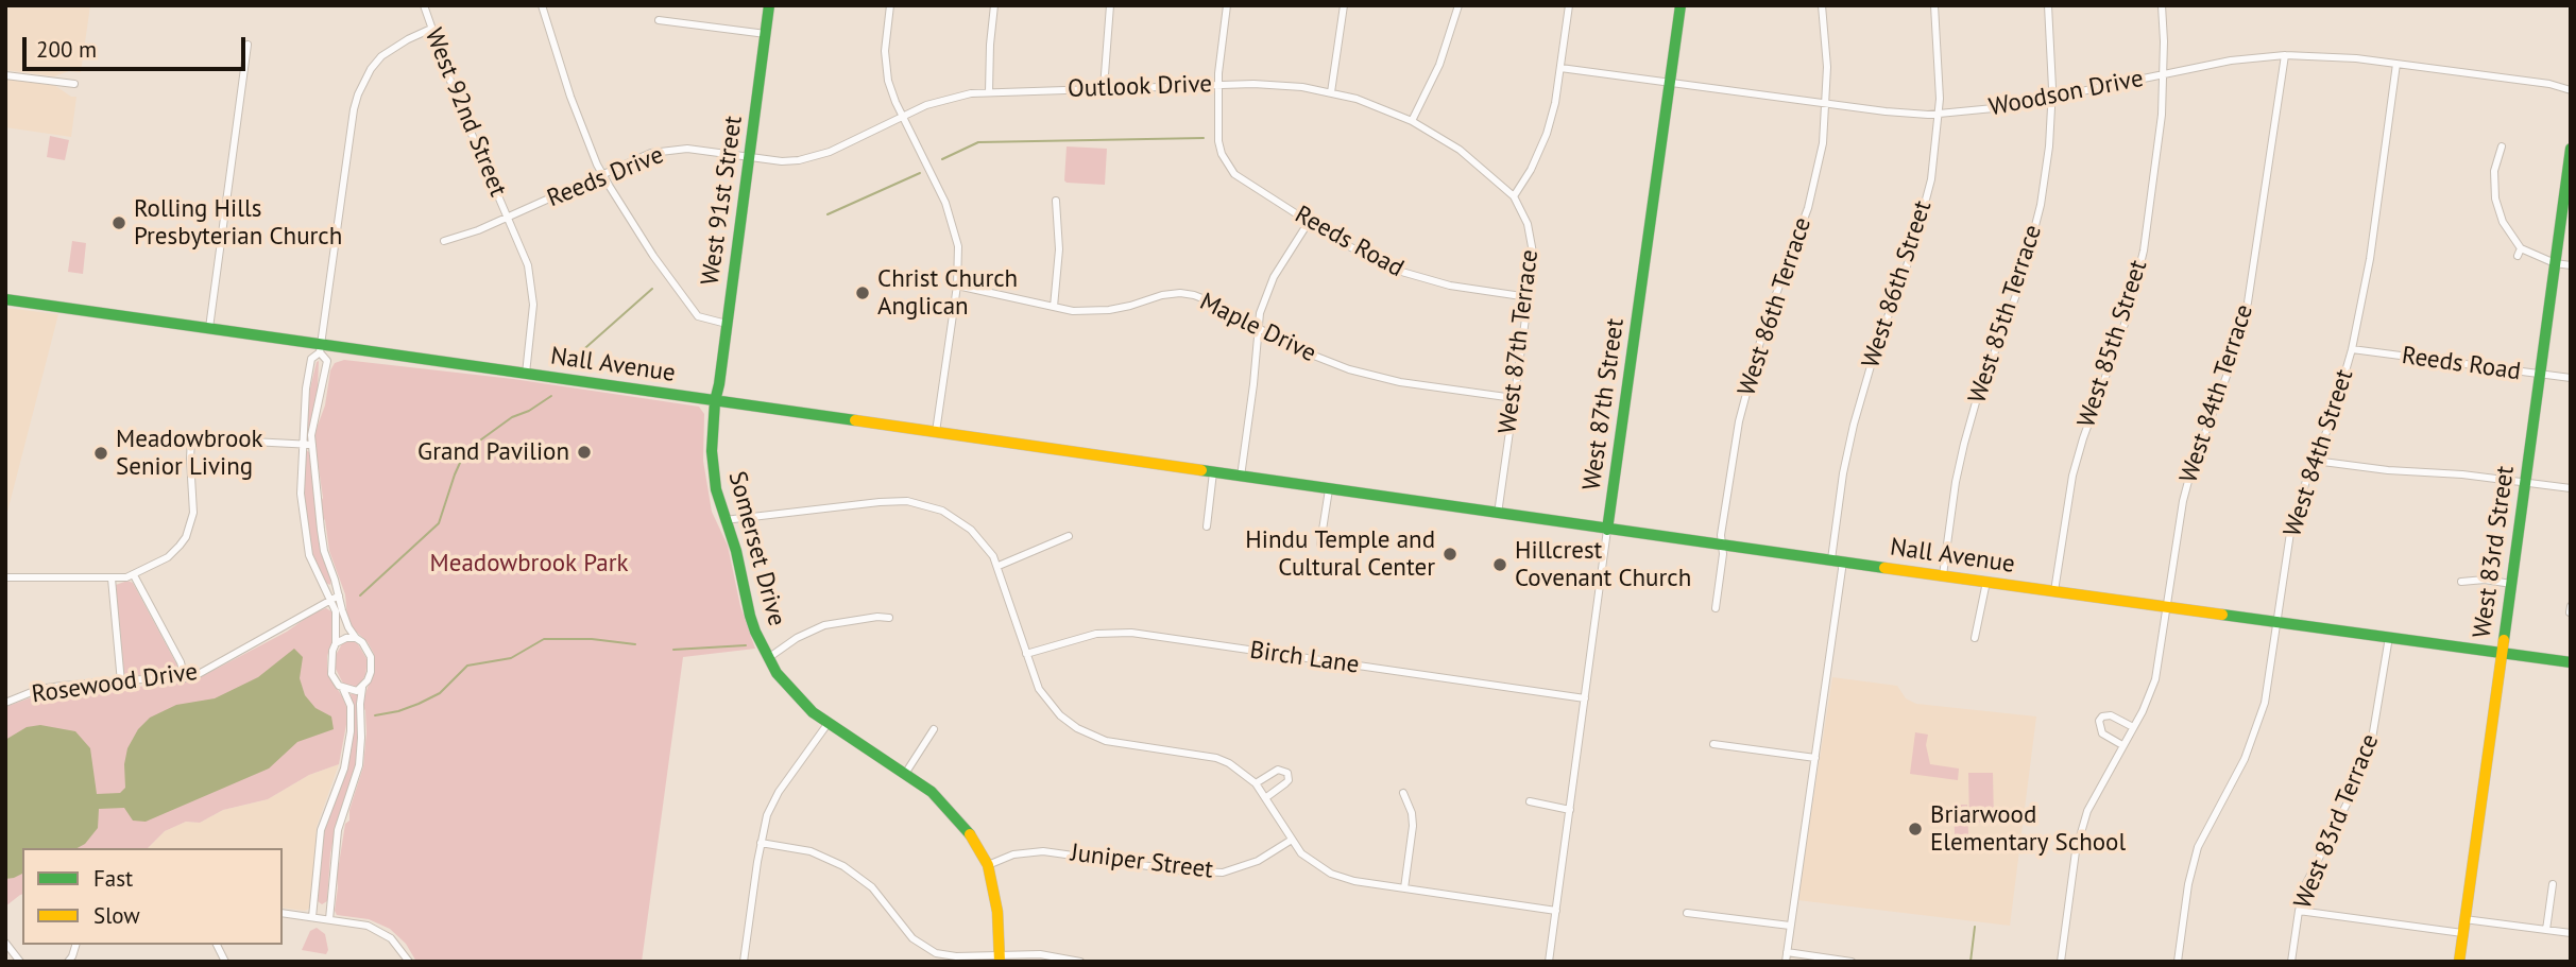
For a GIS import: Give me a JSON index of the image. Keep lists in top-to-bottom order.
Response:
{
  "streets": {
    "main road": [
      "West 91st Street",
      "Nall Avenue",
      "West 87th Street",
      "Somerset Drive",
      "West 83rd Street"
    ],
    "street": [
      "Outlook Drive",
      "Woodson Drive",
      "West 92nd Street",
      "Reeds Drive",
      "Reeds Road",
      "West 86th Street",
      "West 86th Terrace",
      "West 85th Terrace",
      "Maple Drive",
      "West 87th Terrace",
      "West 85th Street",
      "West 84th Terrace",
      "West 84th Street",
      "Birch Lane",
      "Rosewood Drive",
      "West 83rd Terrace",
      "Juniper Street"
    ]
  },
  "crossings": [
    ["Outlook Drive", "Reeds Drive"],
    ["Outlook Drive", "West 91st Street"],
    ["Outlook Drive", "Reeds Road"],
    ["Outlook Drive", "West 87th Terrace"],
    ["Woodson Drive", "West 86th Street"],
    ["Woodson Drive", "West 86th Terrace"],
    ["Woodson Drive", "West 85th Terrace"],
    ["Woodson Drive", "West 85th Street"],
    ["Woodson Drive", "West 84th Terrace"],
    ["Woodson Drive", "West 87th Street"],
    ["Woodson Drive", "West 84th Street"],
    ["West 92nd Street", "Reeds Drive"],
    ["West 92nd Street", "Nall Avenue"],
    ["Reeds Drive", "West 91st Street"],
    ["West 91st Street", "Nall Avenue"],
    ["West 91st Street", "Somerset Drive"],
    ["Reeds Road", "West 87th Terrace"],
    ["Reeds Road", "West 84th Street"],
    ["Reeds Road", "West 83rd Street"],
    ["West 86th Street", "Nall Avenue"],
    ["West 86th Terrace", "Nall Avenue"],
    ["West 85th Terrace", "Nall Avenue"],
    ["Maple Drive", "West 87th Terrace"],
    ["West 87th Terrace", "Nall Avenue"],
    ["West 85th Street", "Nall Avenue"],
    ["Nall Avenue", "West 84th Terrace"],
    ["Nall Avenue", "West 87th Street"],
    ["Nall Avenue", "West 84th Street"],
    ["Nall Avenue", "Somerset Drive"],
    ["Nall Avenue", "West 83rd Street"],
    ["Nall Avenue", "West 83rd Terrace"],
    ["West 87th Street", "Birch Lane"],
    ["Somerset Drive", "Juniper Street"]
  ],
  "parks": ["Meadowbrook Park"],
  "places": [
    "Rolling Hills Presbyterian Church",
    "Christ Church Anglican",
    "Grand Pavilion",
    "Meadowbrook Senior Living",
    "Hindu Temple and Cultural Center",
    "Hillcrest Covenant Church",
    "Briarwood Elementary School"
  ],
  "legend": ["Fast", "Slow"],
  "scale_bar": "200 m"
}
